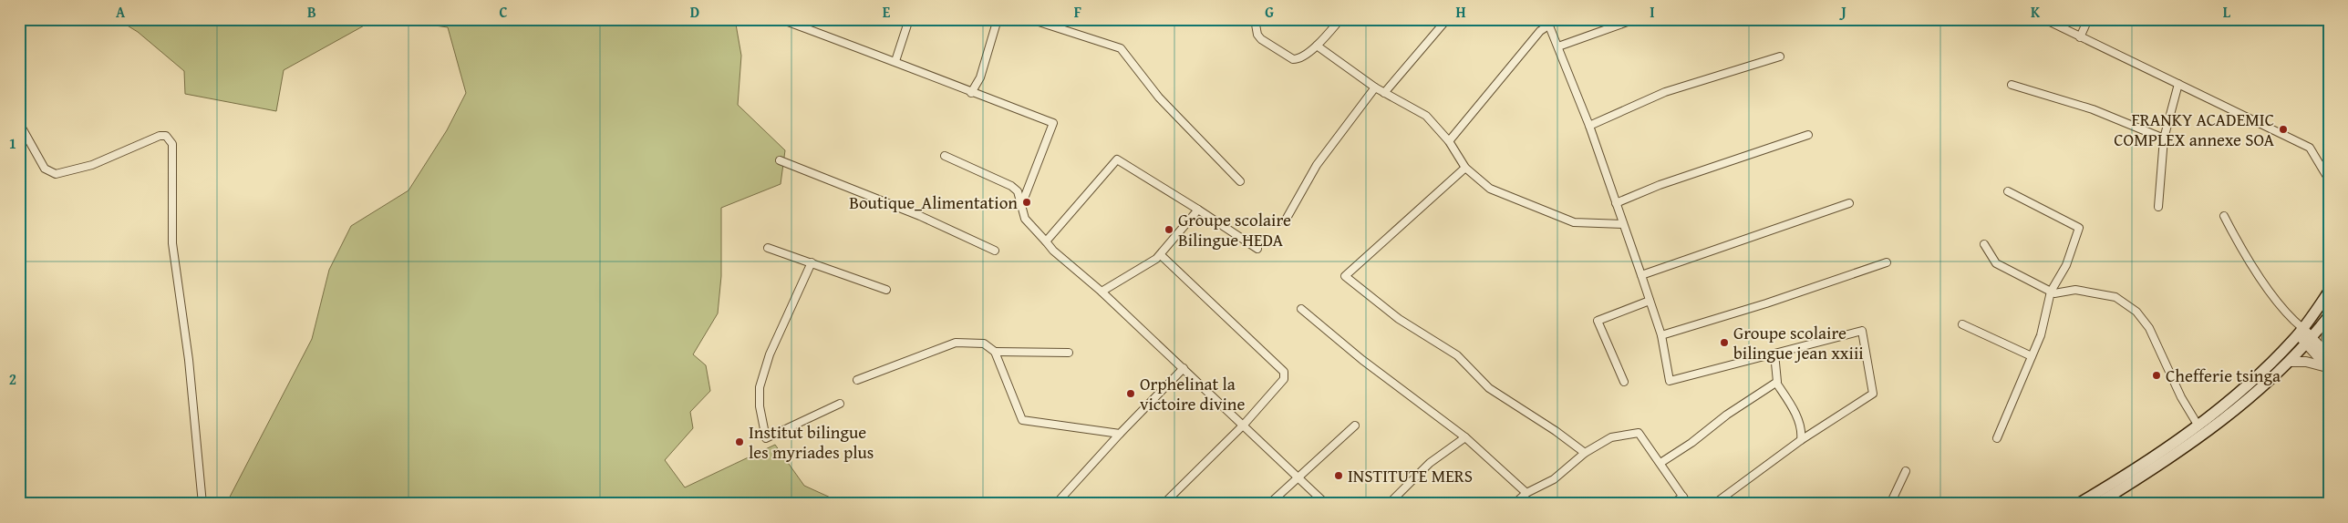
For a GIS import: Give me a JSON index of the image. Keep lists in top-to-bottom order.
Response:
{
  "places": [
    "FRANKY ACADEMIC COMPLEX annexe SOA",
    "Boutique_Alimentation",
    "Groupe scolaire Bilingue HEDA",
    "Groupe scolaire bilingue jean xxiii",
    "Chefferie tsinga",
    "Orphelinat la victoire divine",
    "Institut bilingue les myriades plus",
    "INSTITUTE MERS"
  ],
  "grid": {
    "columns": [
      "A",
      "B",
      "C",
      "D",
      "E",
      "F",
      "G",
      "H",
      "I",
      "J",
      "K",
      "L"
    ],
    "rows": ["1", "2"]
  }
}
